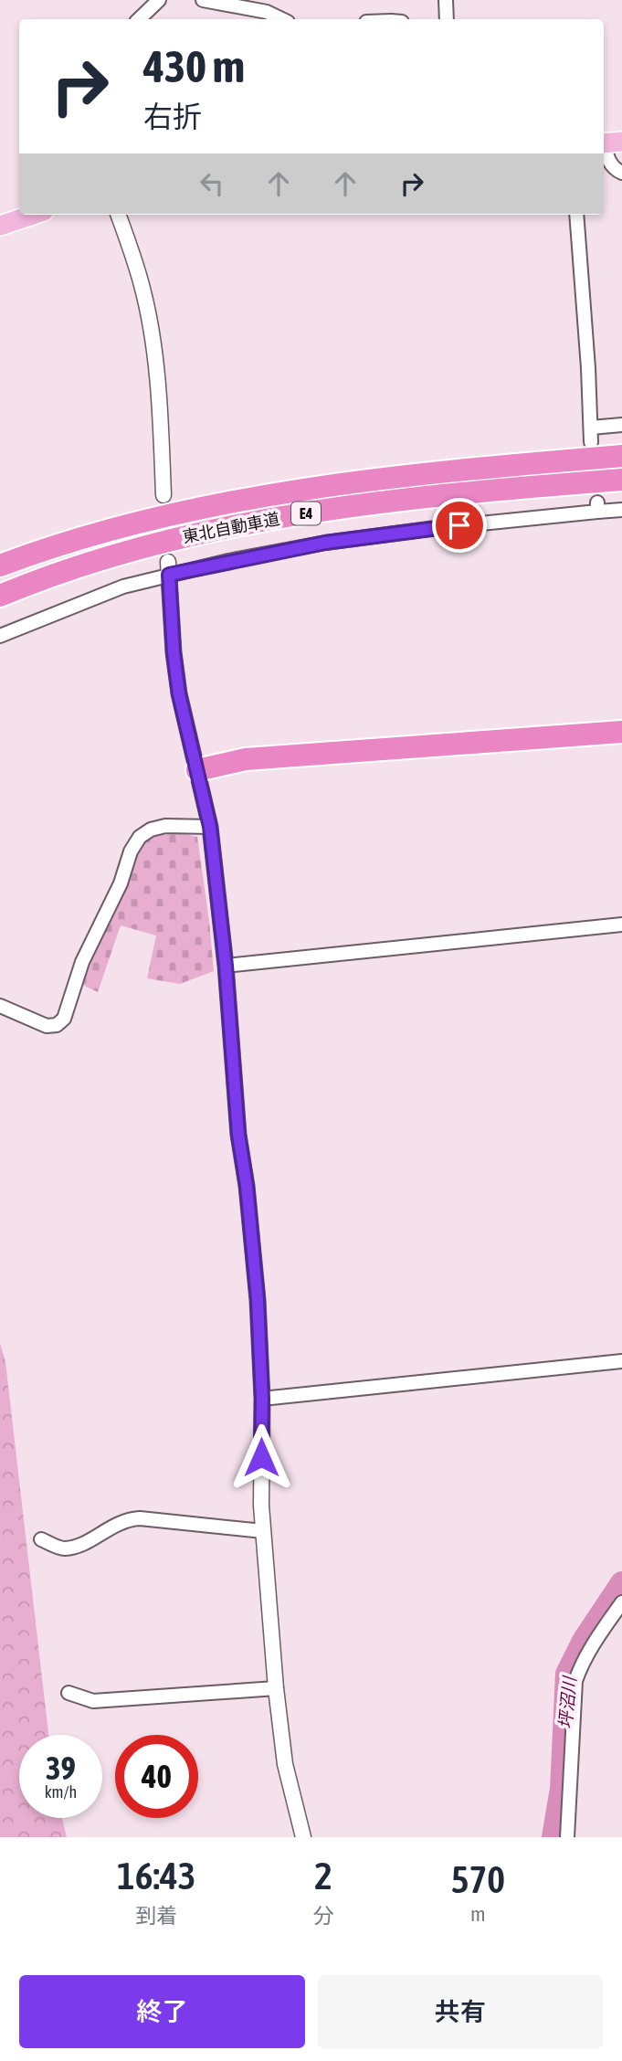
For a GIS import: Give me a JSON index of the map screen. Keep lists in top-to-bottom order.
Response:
{
  "streets": {
    "highway": ["E4", "東北自動車道"]
  },
  "water": ["坪沼川"],
  "page": {
    "turn": ["430 m", "右折"],
    "speed": "39 km/h",
    "limit": "40",
    "eta": [
      "16:43",
      "到着",
      "2",
      "分",
      "570",
      "m"
    ],
    "buttons": ["終了", "共有"]
  }
}
